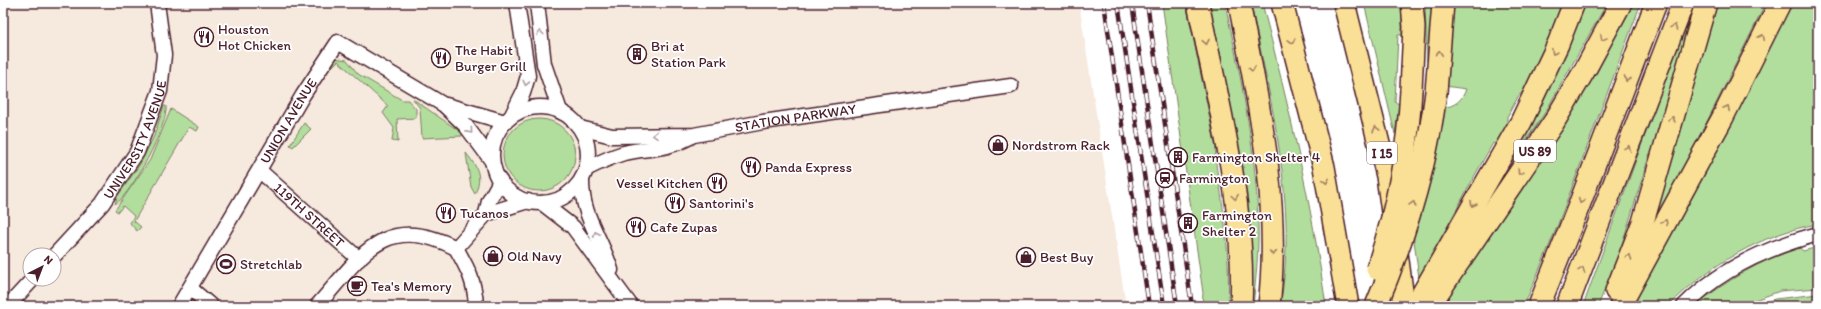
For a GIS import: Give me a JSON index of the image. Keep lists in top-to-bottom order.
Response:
{
  "streets": {
    "highway": ["US 89", "I 15"],
    "street": [
      "STATION PARKWAY",
      "UNION AVENUE",
      "UNIVERSITY AVENUE",
      "119TH STREET"
    ]
  },
  "crossings": [
    ["STATION PARKWAY", "UNION AVENUE"],
    ["UNION AVENUE", "119TH STREET"]
  ],
  "places": {
    "restaurant": [
      "Houston Hot Chicken",
      "The Habit Burger Grill",
      "Panda Express",
      "Vessel Kitchen",
      "Santorini's",
      "Tucanos",
      "Cafe Zupas"
    ],
    "building": ["Bri at Station Park", "Farmington Shelter 4", "Farmington Shelter 2"],
    "shop": ["Nordstrom Rack", "Old Navy", "Best Buy"],
    "station": ["Farmington"],
    "sports": ["Stretchlab"],
    "cafe": ["Tea's Memory"]
  },
  "north": "top right"
}
